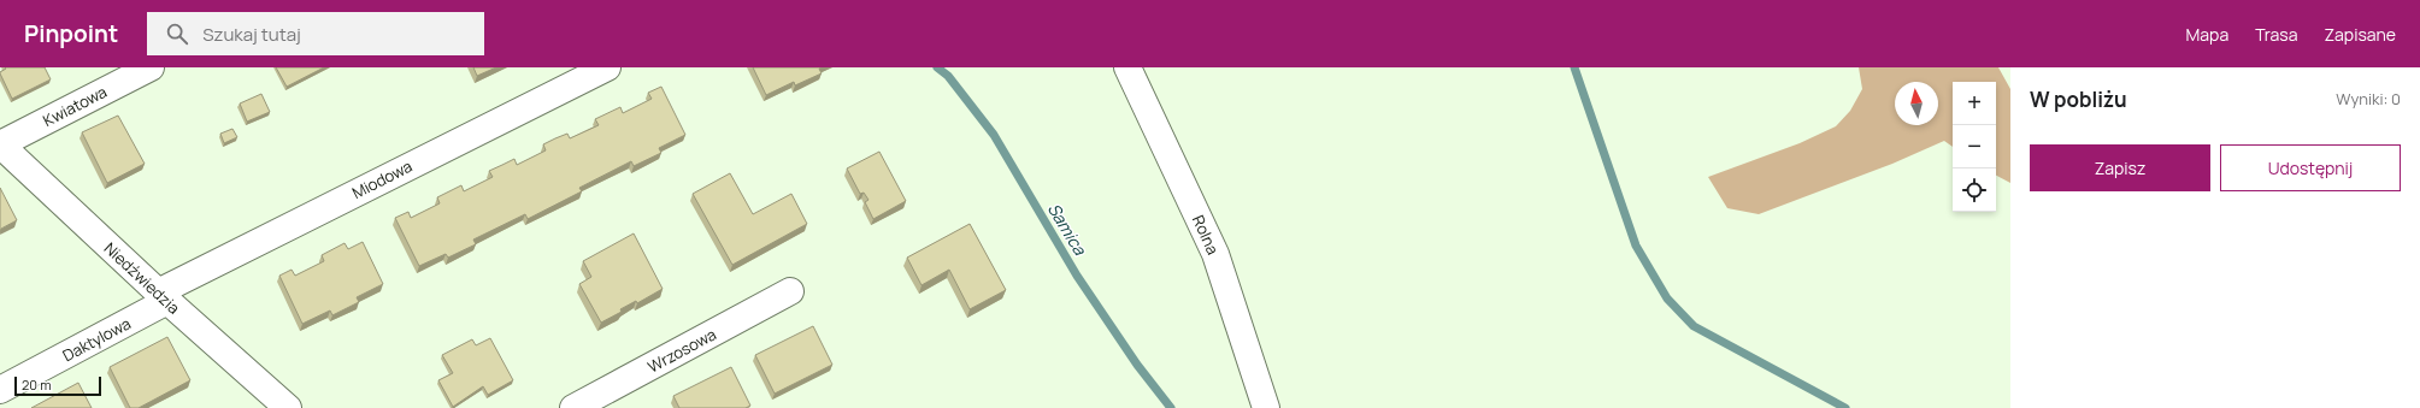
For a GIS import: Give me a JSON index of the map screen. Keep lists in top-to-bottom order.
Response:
{
  "streets": {
    "street": [
      "Kwiatowa",
      "Miodowa",
      "Rolna",
      "Niedźwiedzia",
      "Daktylowa",
      "Wrzosowa"
    ]
  },
  "crossings": [
    ["Kwiatowa", "Niedźwiedzia"],
    ["Miodowa", "Niedźwiedzia"],
    ["Miodowa", "Daktylowa"],
    ["Niedźwiedzia", "Daktylowa"]
  ],
  "water": ["Samica"],
  "scale_bar": "20 m",
  "north": "top",
  "page": {
    "header": "Pinpoint",
    "search": "Szukaj tutaj",
    "nav": ["Mapa", "Trasa", "Zapisane"],
    "heading": ["W pobliżu", "Wyniki: 0"],
    "map_buttons": ["+", "−"],
    "buttons": ["Zapisz", "Udostępnij"],
    "scale": "20 m"
  }
}
